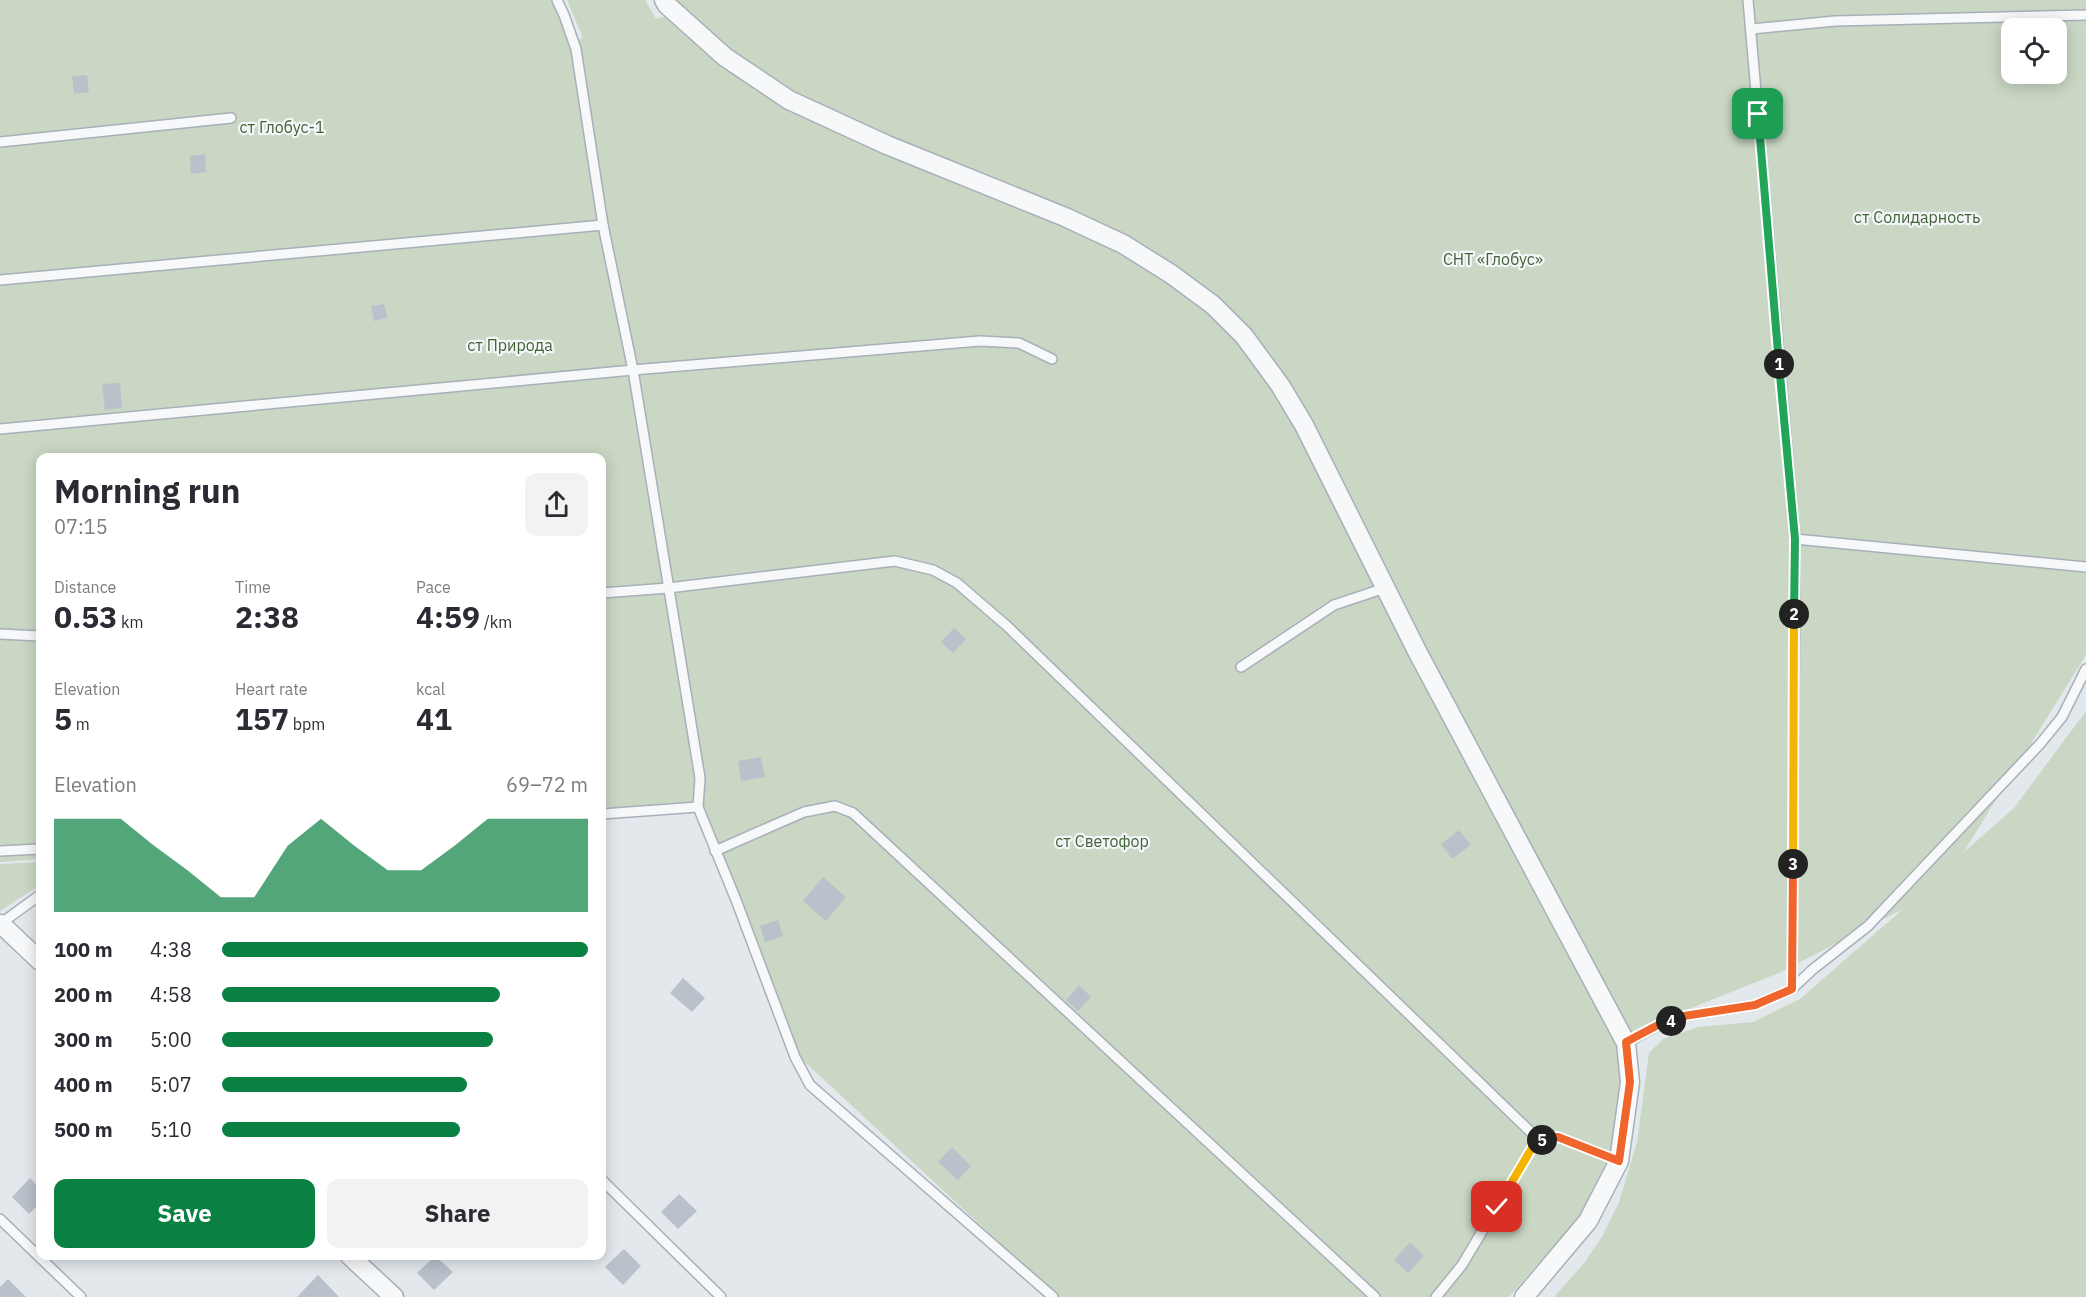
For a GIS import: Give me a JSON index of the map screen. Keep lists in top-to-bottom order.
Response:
{
  "parks": [
    "ст Глобус-1",
    "ст Солидарность",
    "СНТ «Глобус»",
    "ст Природа",
    "ст Светофор"
  ],
  "page": {
    "pins": [
      "1",
      "2",
      "3",
      "4",
      "5"
    ],
    "heading": ["Morning run", "07:15"],
    "stats": [
      ["Distance", "0.53 km"],
      ["Time", "2:38"],
      ["Pace", "4:59 /km"],
      ["Elevation", "5 m"],
      ["Heart rate", "157 bpm"],
      ["kcal", "41"]
    ],
    "chart": ["Elevation", "69–72 m"],
    "list": [
      {
        "name": "100 m",
        "note": "4:38"
      },
      {
        "name": "200 m",
        "note": "4:58"
      },
      {
        "name": "300 m",
        "note": "5:00"
      },
      {
        "name": "400 m",
        "note": "5:07"
      },
      {
        "name": "500 m",
        "note": "5:10"
      }
    ],
    "buttons": ["Save", "Share"]
  }
}
